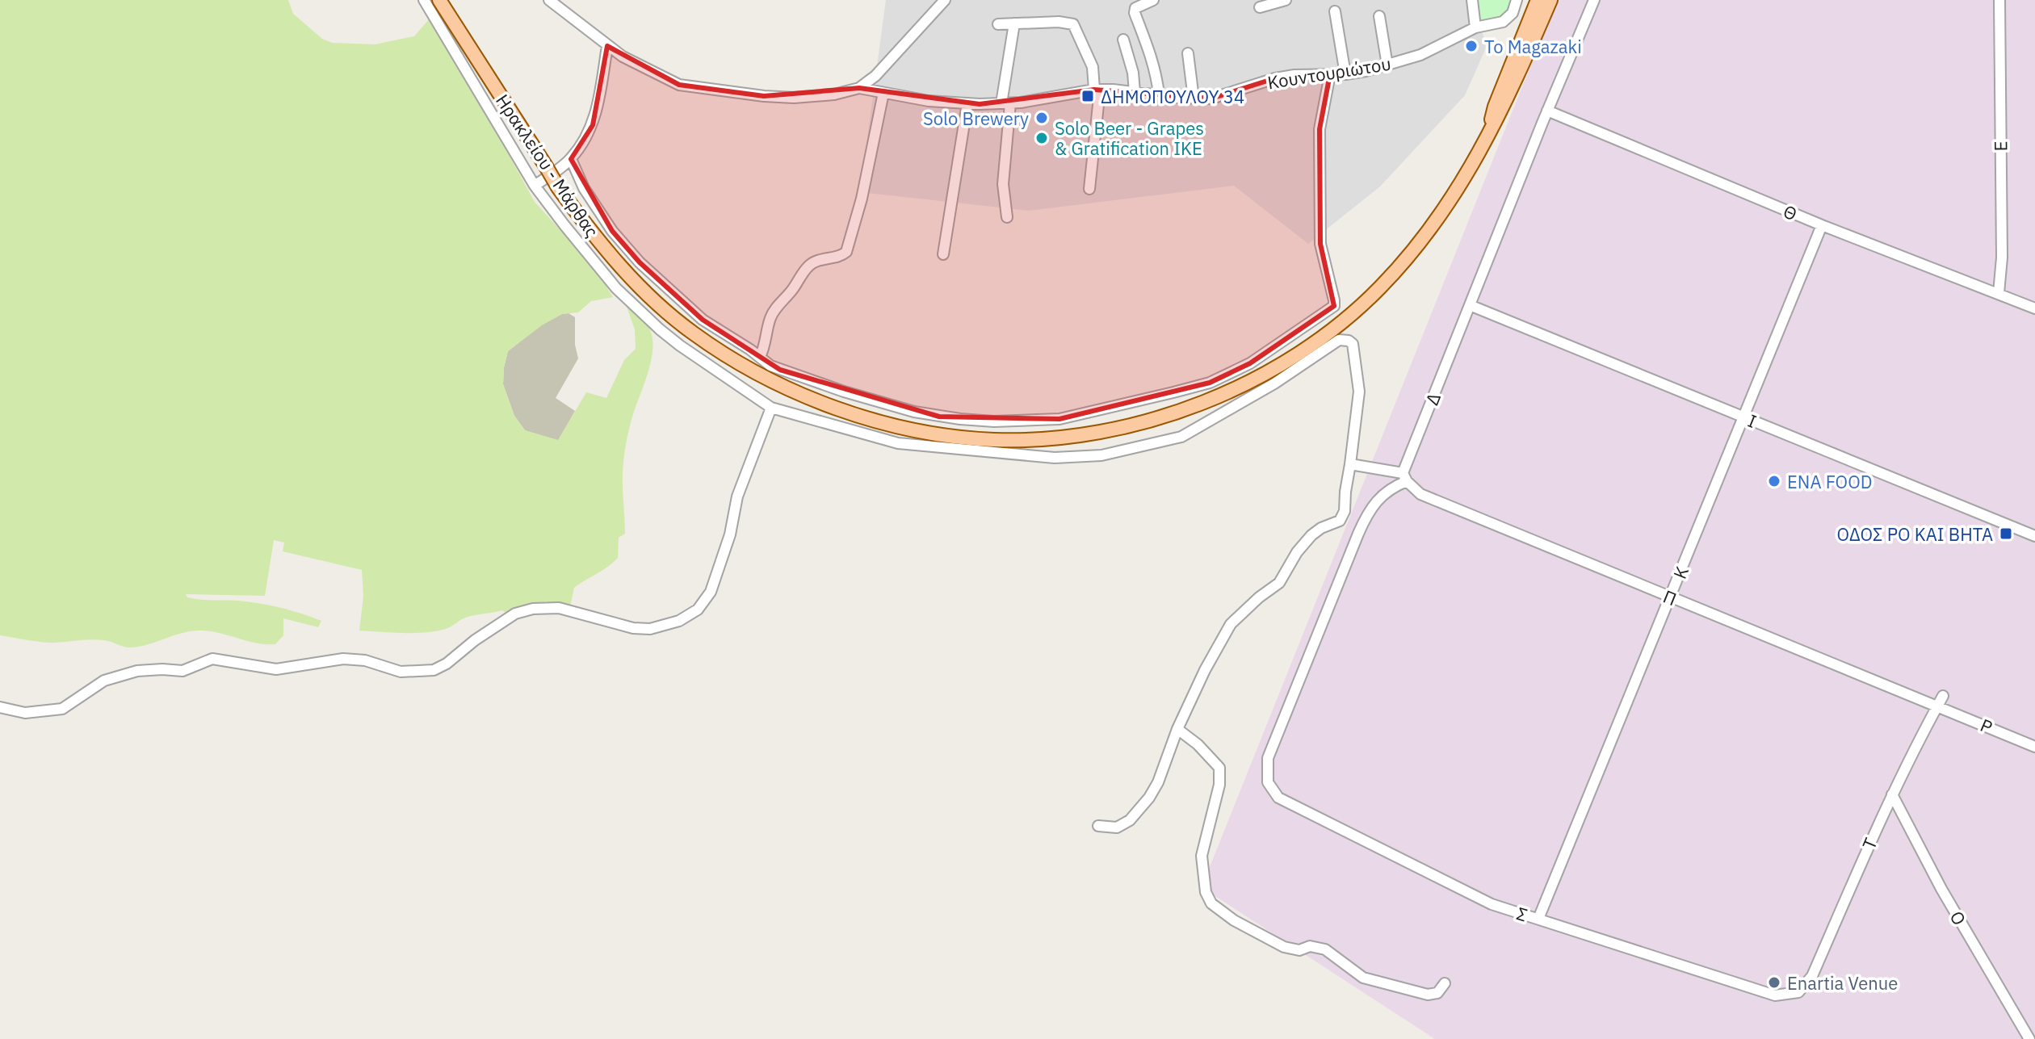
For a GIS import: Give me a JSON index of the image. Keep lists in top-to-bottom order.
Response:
{
  "streets": {
    "main road": ["Ηρακλείου - Μάρθας"],
    "street": [
      "Κουντουριώτου",
      "Ε",
      "Θ",
      "Δ",
      "Ι",
      "Κ",
      "Π",
      "Ρ",
      "Τ",
      "Σ",
      "Ο"
    ]
  },
  "crossings": [
    ["Ε", "Θ"],
    ["Θ", "Δ"],
    ["Θ", "Κ"],
    ["Δ", "Ι"],
    ["Δ", "Π"],
    ["Δ", "Σ"],
    ["Ι", "Κ"],
    ["Κ", "Π"],
    ["Κ", "Σ"],
    ["Π", "Ρ"],
    ["Π", "Τ"],
    ["Π", "Σ"],
    ["Ρ", "Τ"],
    ["Τ", "Σ"],
    ["Τ", "Ο"]
  ],
  "places": {
    "other": [
      "To Magazaki",
      "Solo Brewery",
      "Solo Beer - Grapes & Gratification IKE",
      "ENA FOOD",
      "Enartia Venue"
    ],
    "transit": ["ΔΗΜΟΠΟΥΛΟΥ 34", "ΟΔΟΣ ΡΟ ΚΑΙ ΒΗΤΑ"]
  }
}
